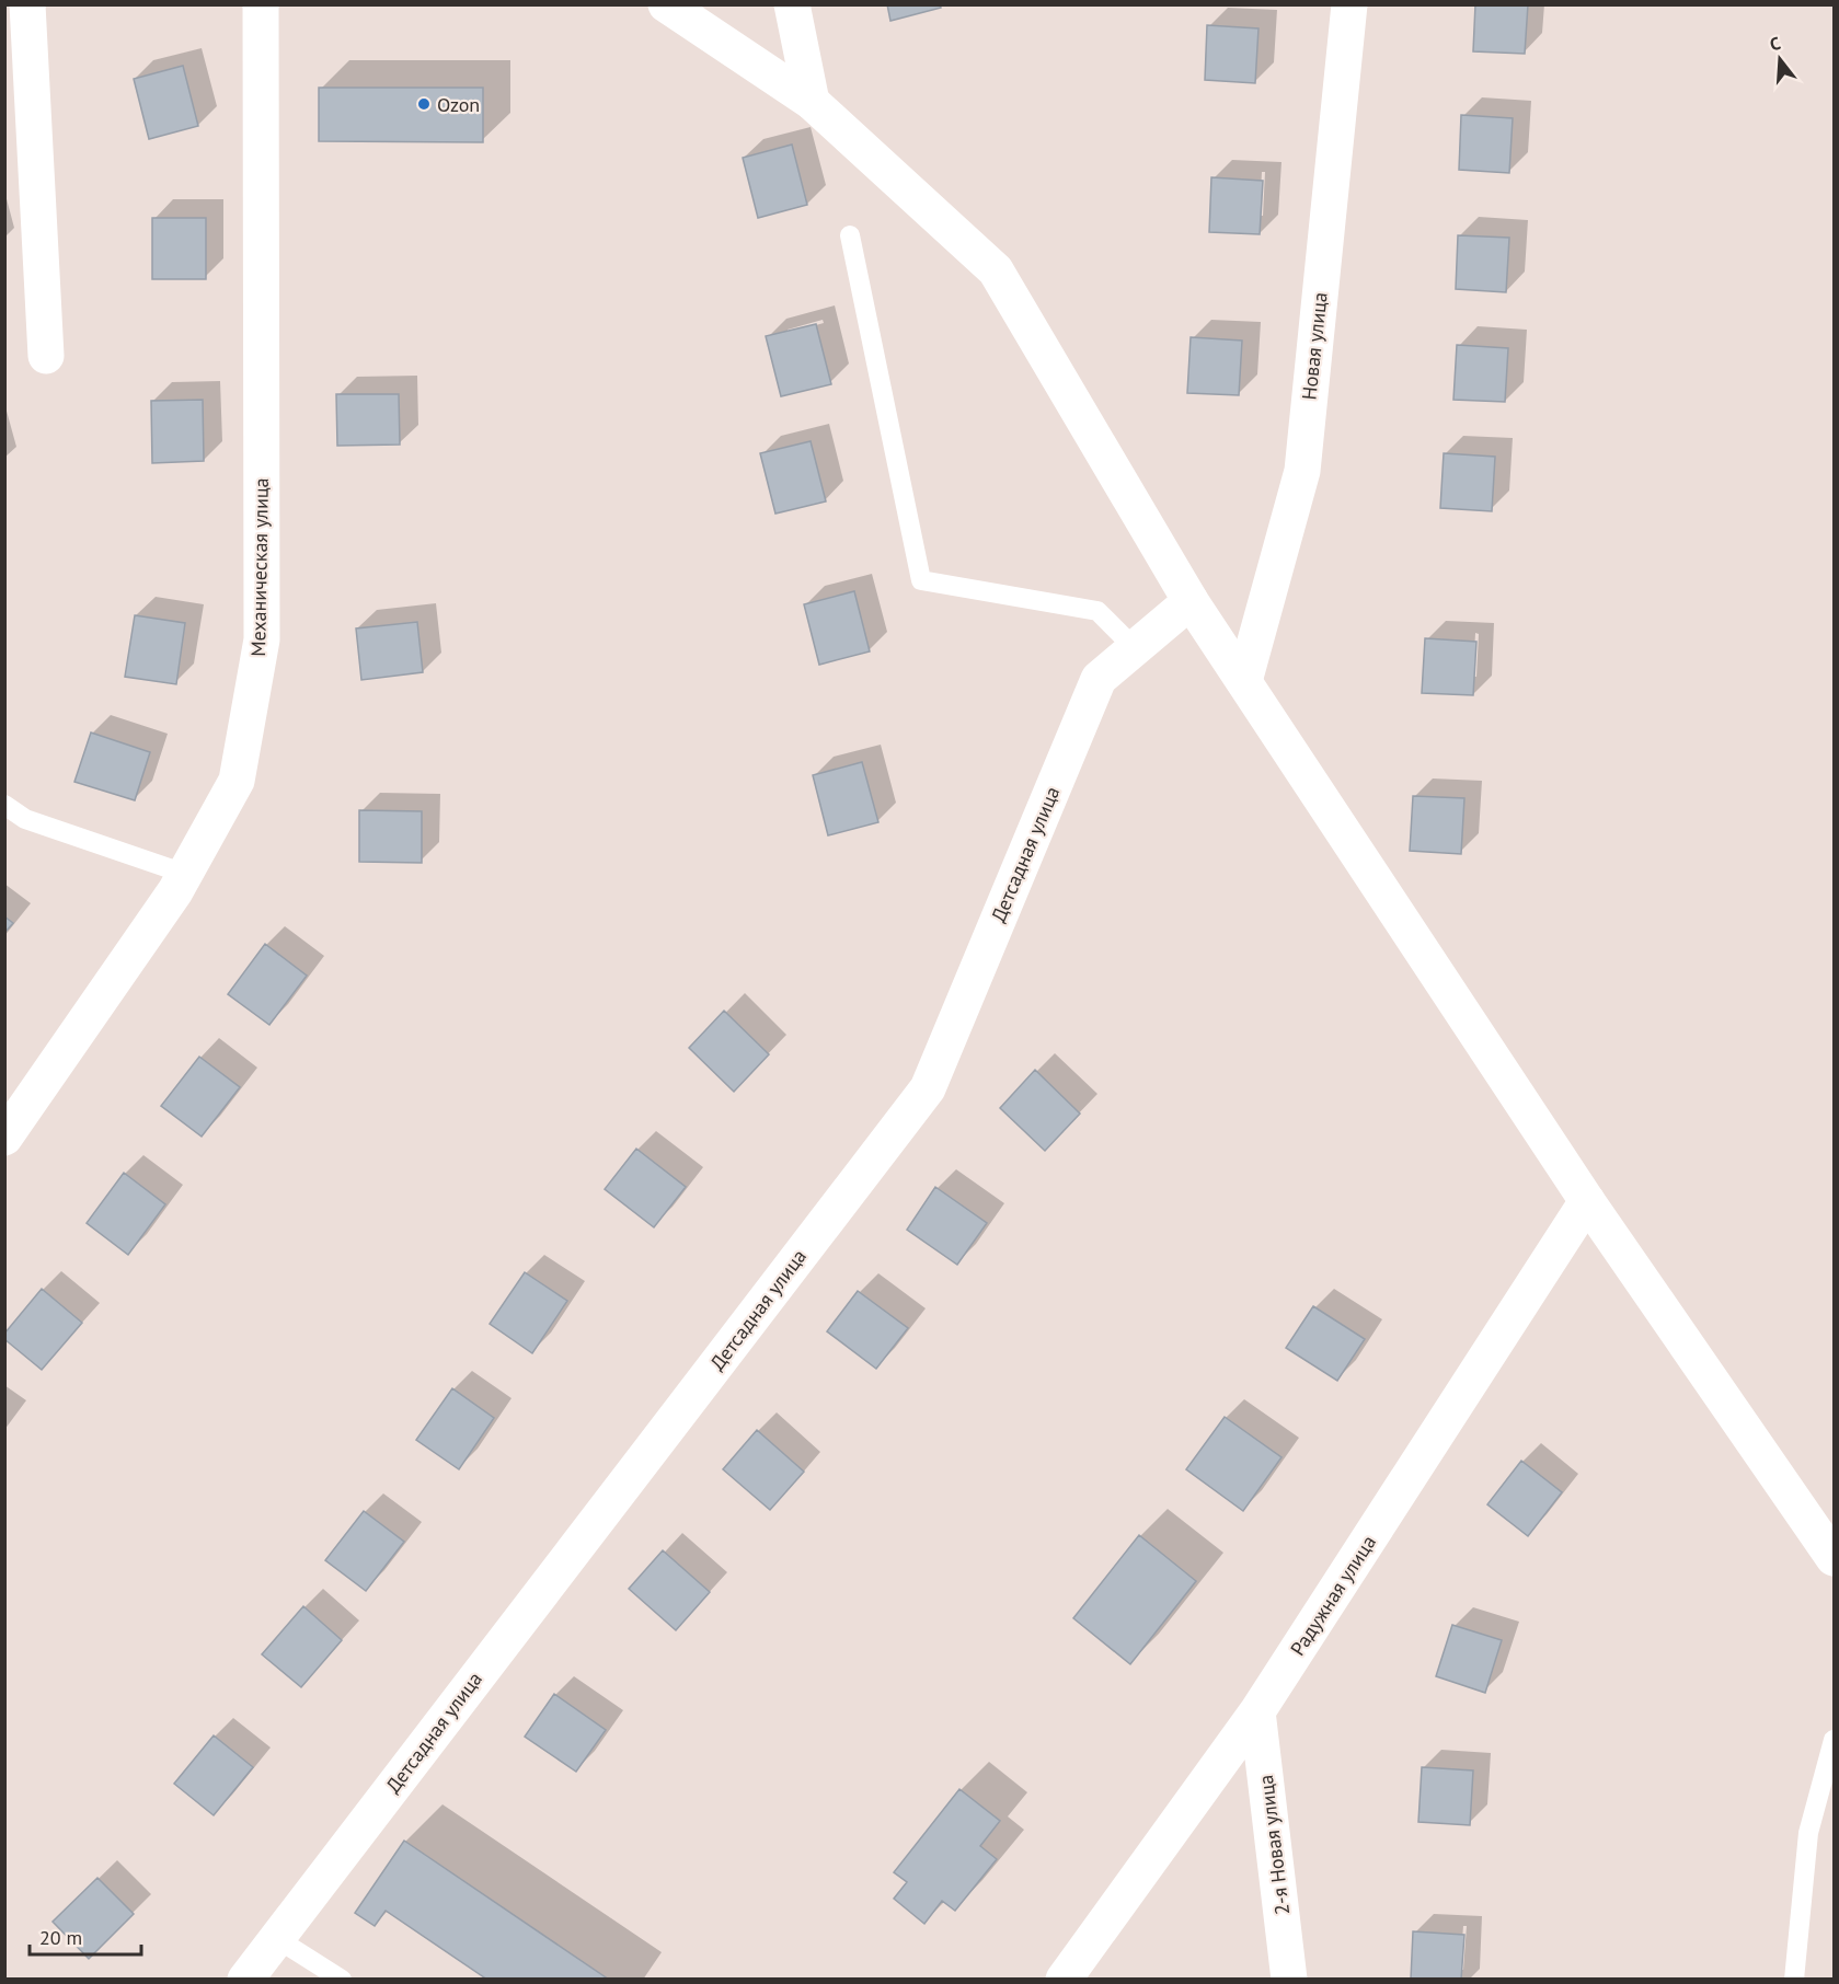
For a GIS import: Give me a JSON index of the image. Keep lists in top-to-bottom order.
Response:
{
  "streets": {
    "street": [
      "Новая улица",
      "Механическая улица",
      "Детсадная улица",
      "Радужная улица",
      "2-я Новая улица"
    ]
  },
  "crossings": [
    ["Радужная улица", "2-я Новая улица"]
  ],
  "places": ["Ozon"],
  "scale_bar": "20 m",
  "north": "top"
}
